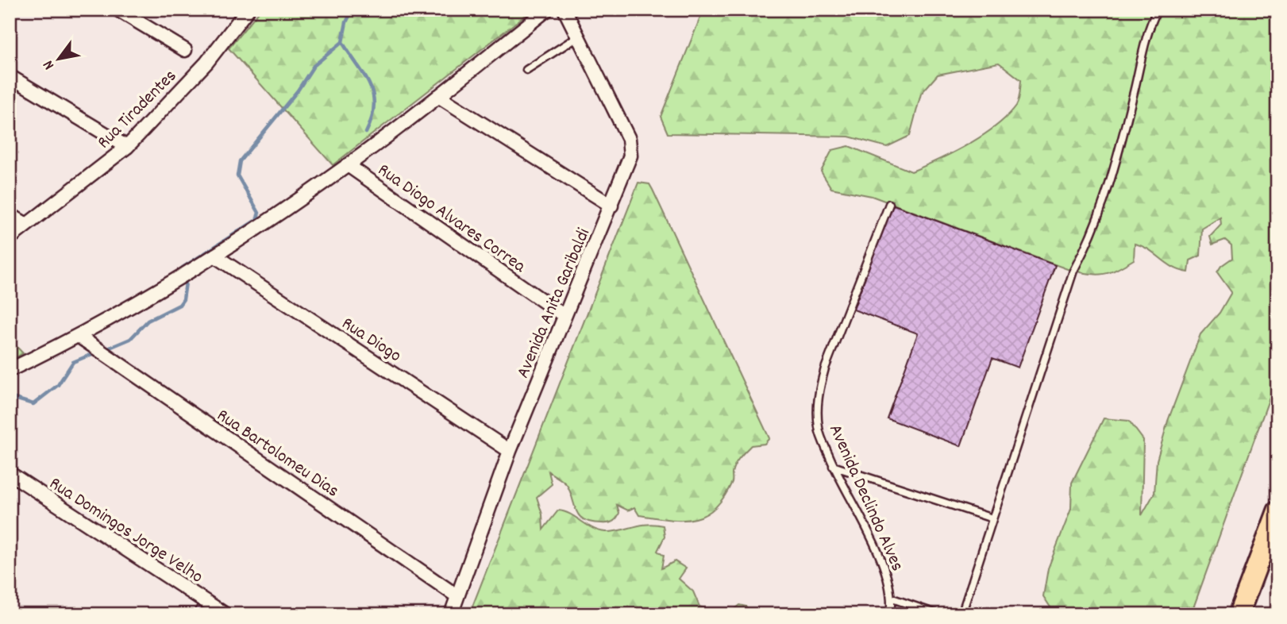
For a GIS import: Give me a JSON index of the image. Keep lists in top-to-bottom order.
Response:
{
  "streets": {
    "street": [
      "Rua Tiradentes",
      "Rua Diogo Alvares Correa",
      "Avenida Anita Garibaldi",
      "Rua Diogo",
      "Rua Bartolomeu Dias",
      "Rua Domingos Jorge Velho"
    ],
    "lane": ["Avenida Declindo Alves"]
  },
  "crossings": [
    ["Rua Diogo Alvares Correa", "Avenida Anita Garibaldi"],
    ["Avenida Anita Garibaldi", "Rua Diogo"],
    ["Avenida Anita Garibaldi", "Rua Bartolomeu Dias"]
  ],
  "north": "bottom left"
}
